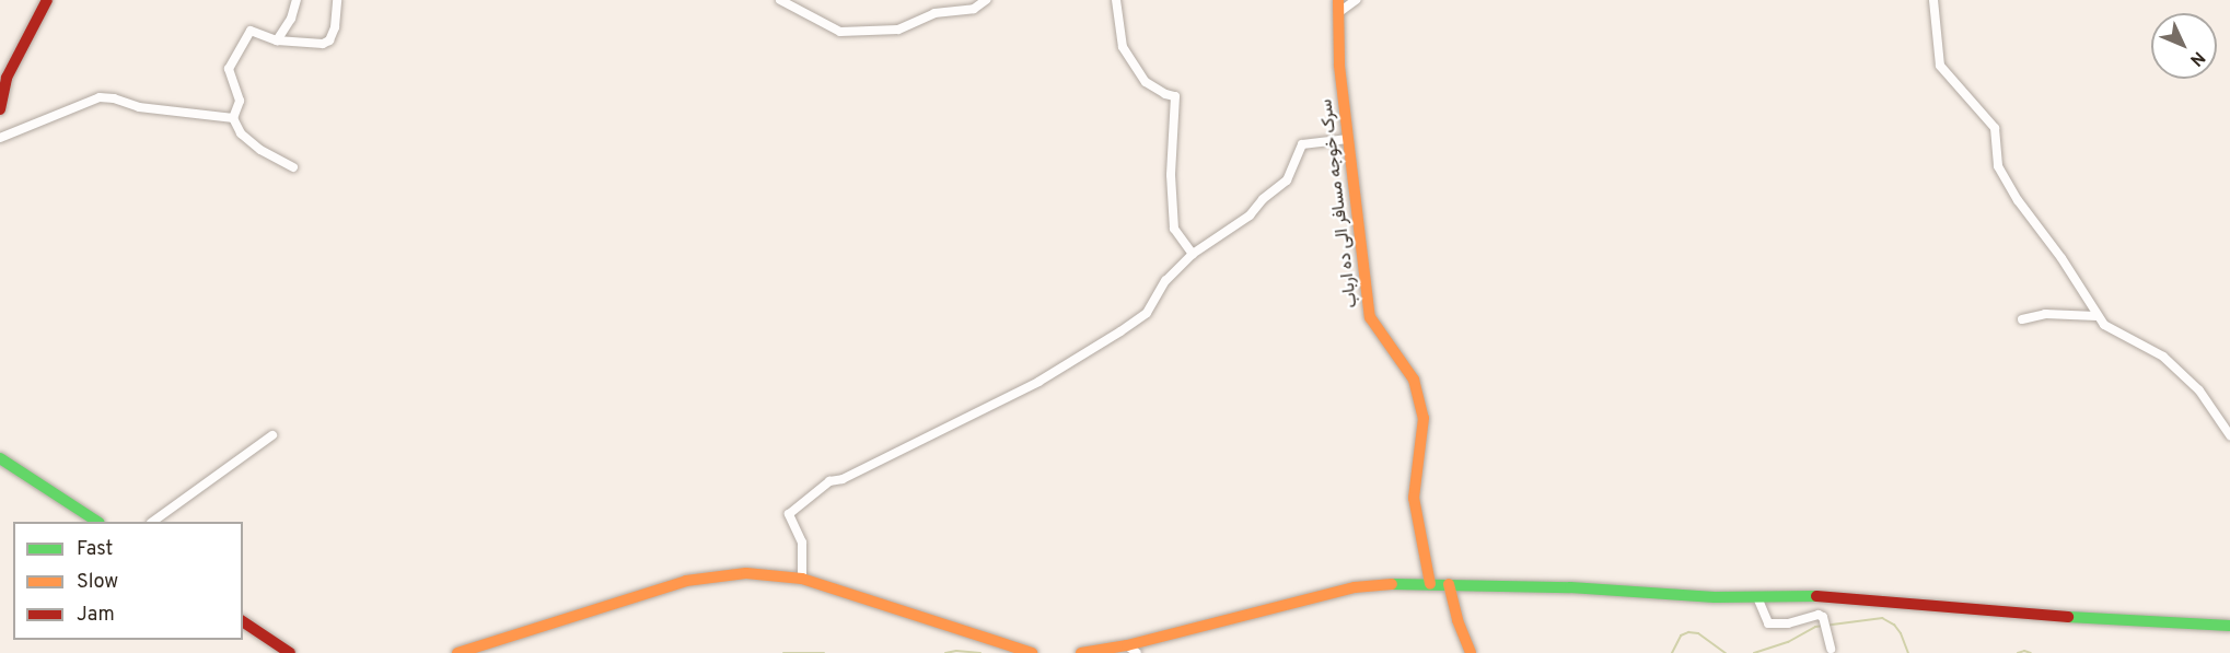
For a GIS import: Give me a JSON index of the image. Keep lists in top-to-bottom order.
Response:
{
  "streets": {
    "main road": ["سرک خوجه مسافر الی ده ارباب"]
  },
  "legend": ["Fast", "Slow", "Jam"],
  "north": "bottom right"
}
